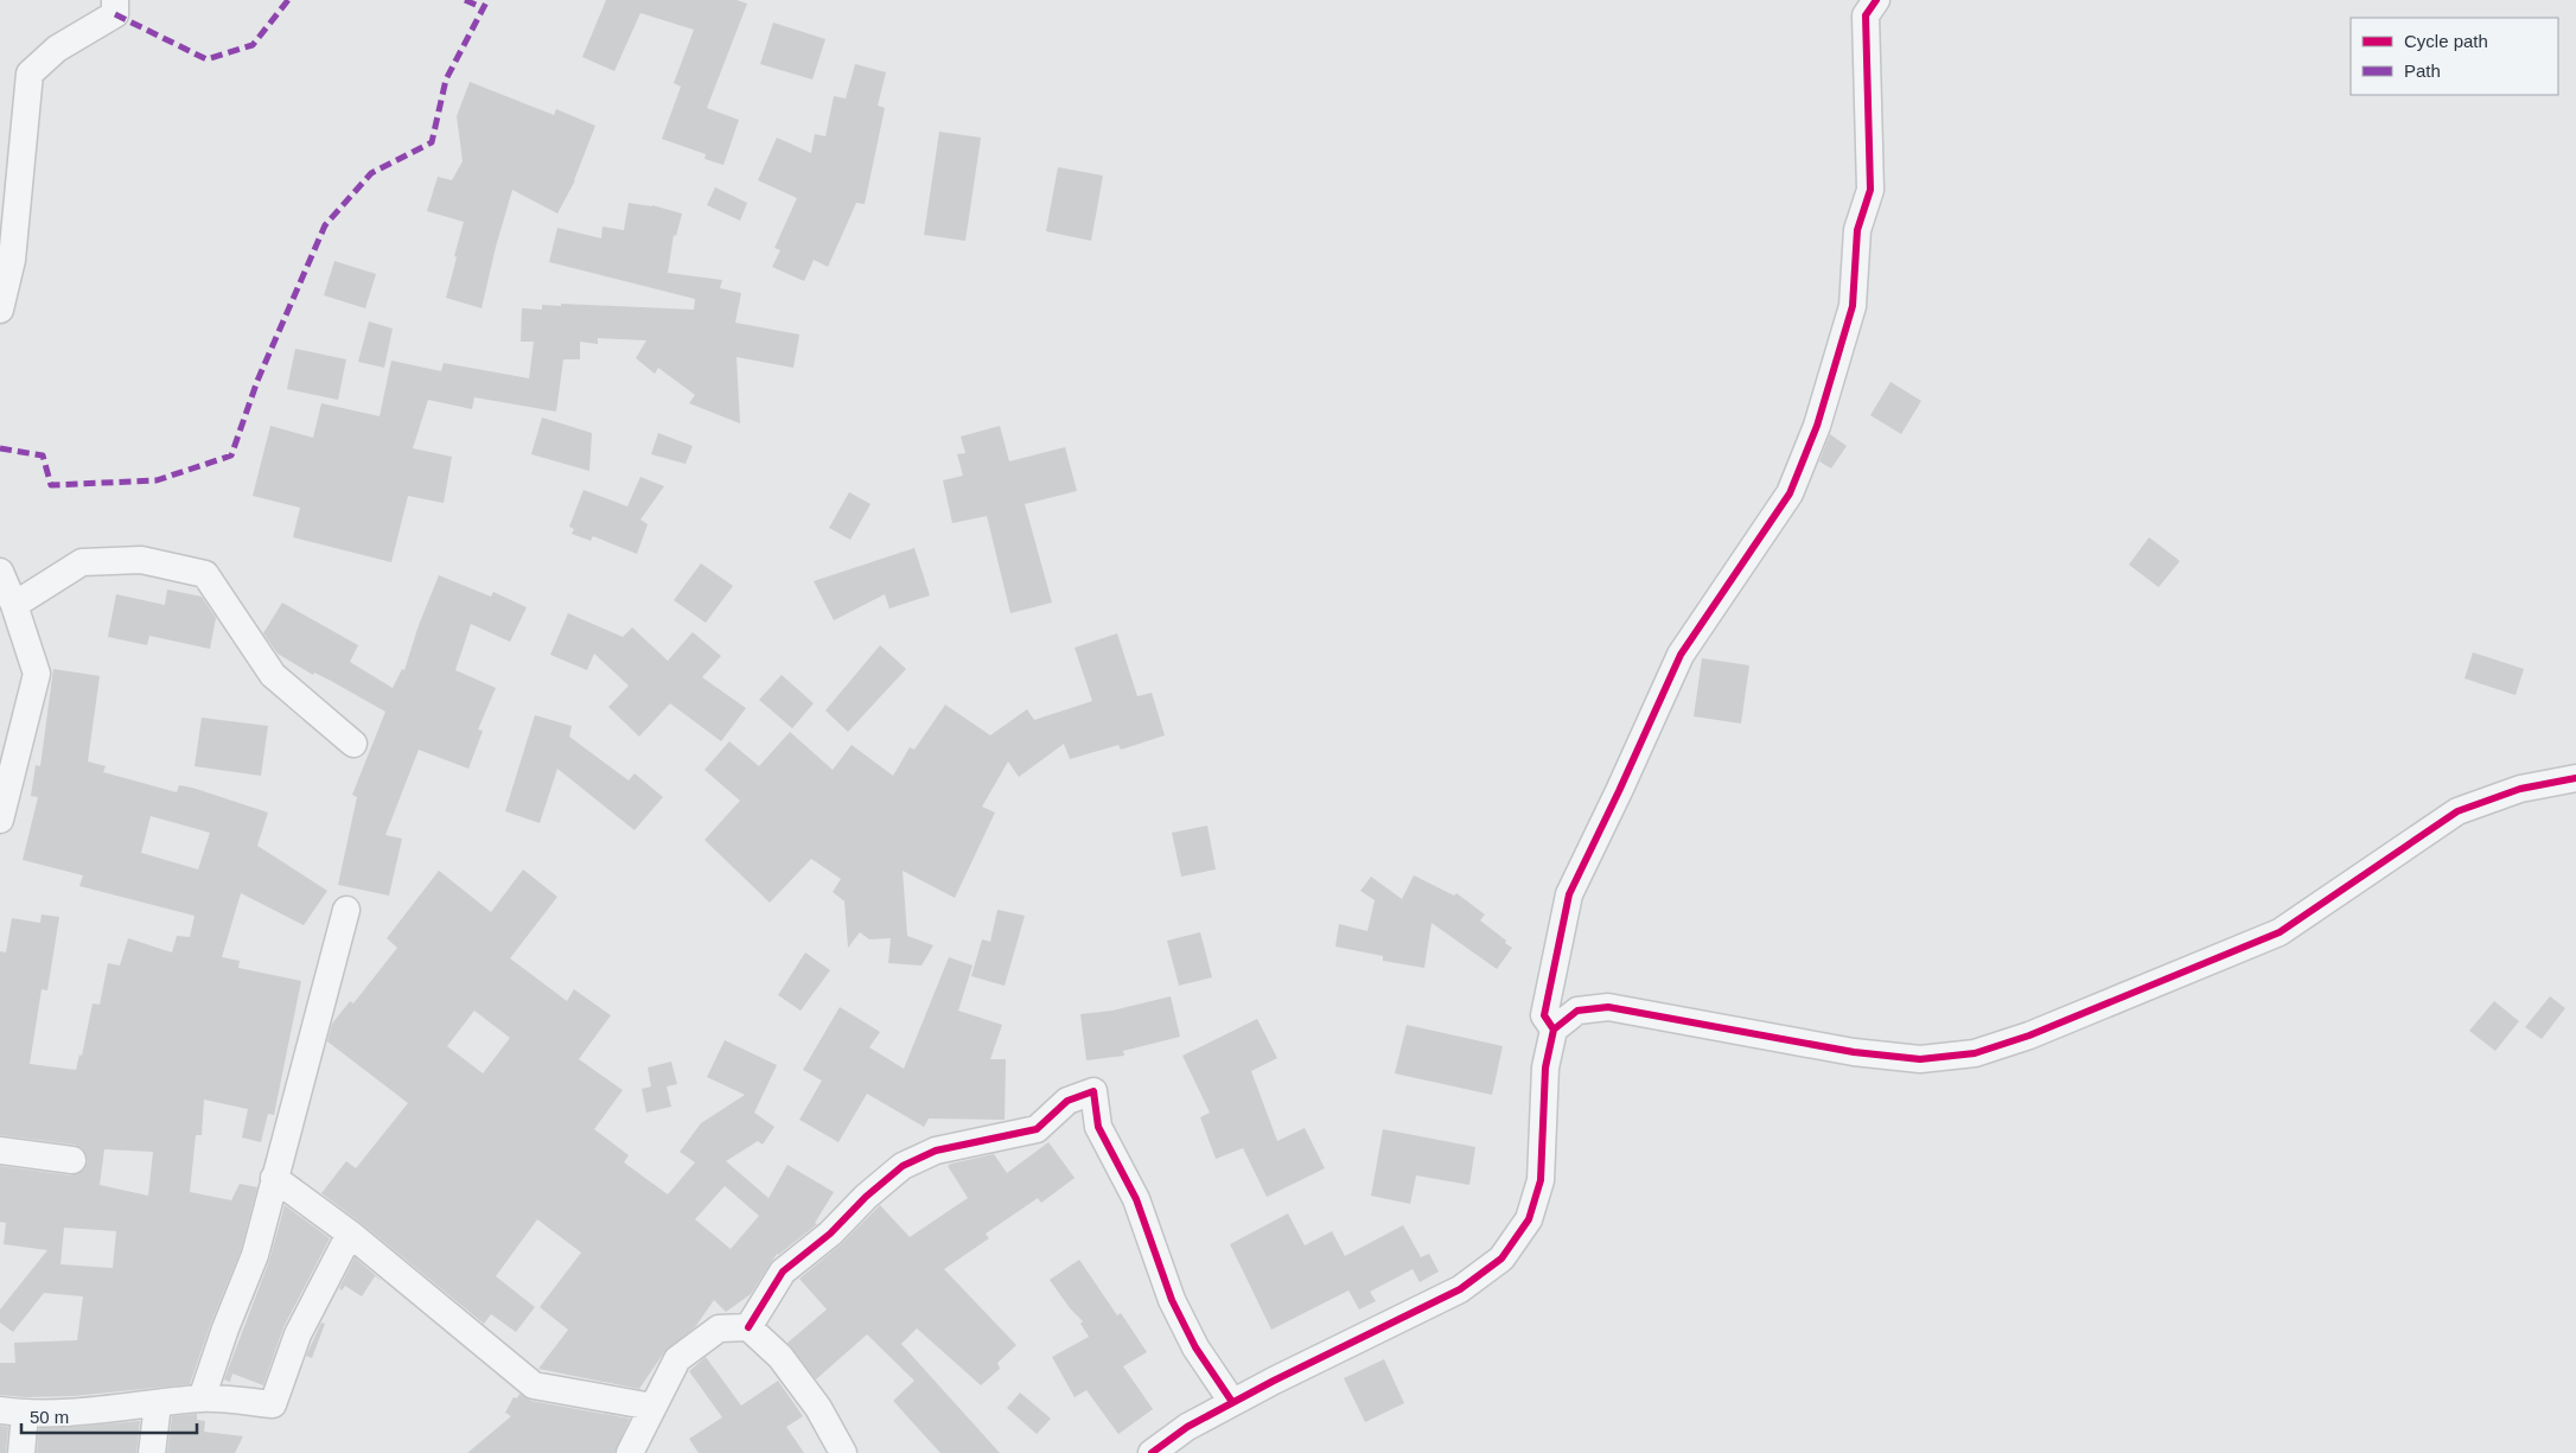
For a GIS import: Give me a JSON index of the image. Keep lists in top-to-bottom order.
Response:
{
  "legend": ["Cycle path", "Path"],
  "scale_bar": "50 m"
}
